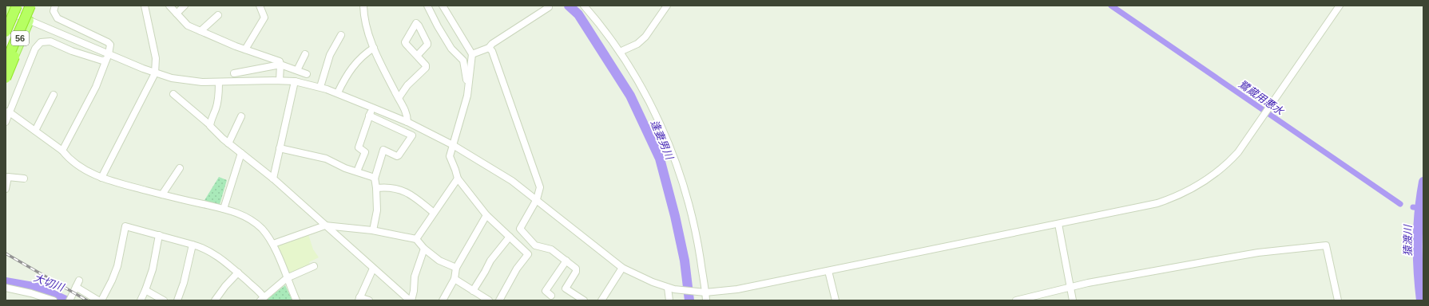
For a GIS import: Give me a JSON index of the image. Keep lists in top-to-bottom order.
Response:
{
  "streets": {
    "main road": ["56"]
  },
  "water": [
    "鷺蔵用悪水",
    "逢妻男川",
    "猿渡川",
    "大切川"
  ]
}
